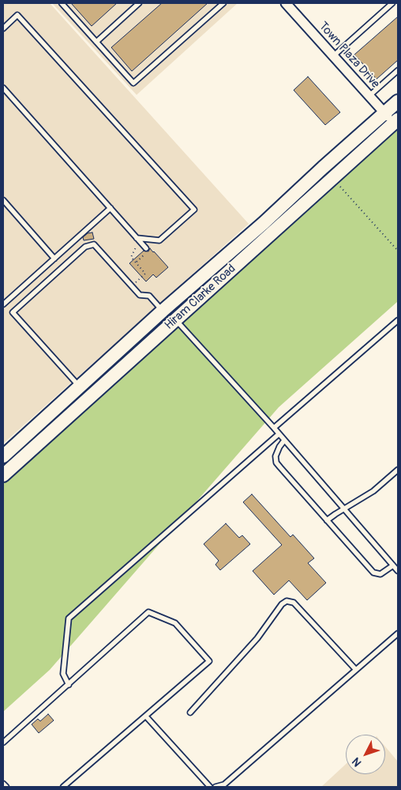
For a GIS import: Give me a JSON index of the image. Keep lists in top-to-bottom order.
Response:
{
  "streets": {
    "main road": ["Hiram Clarke Road"],
    "street": ["Town Plaza Drive"]
  },
  "crossings": [
    ["Town Plaza Drive", "Hiram Clarke Road"]
  ],
  "north": "bottom left"
}
